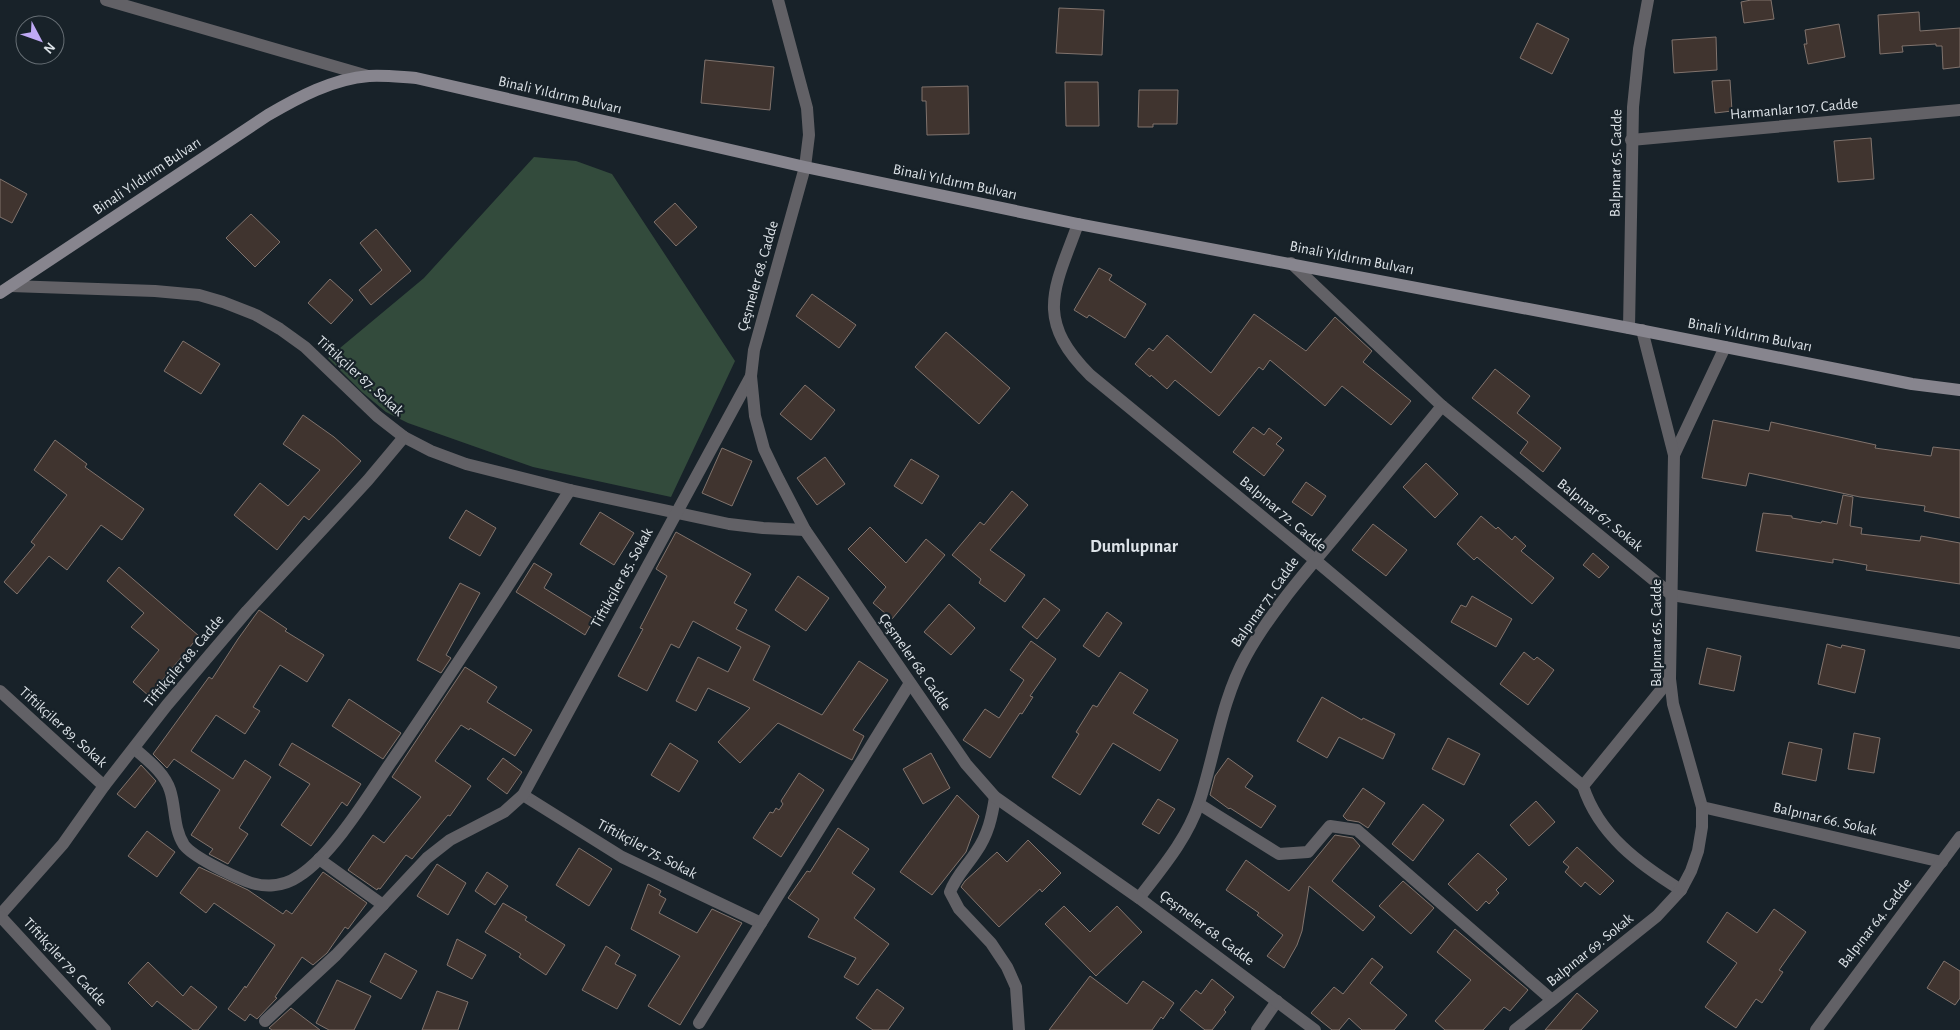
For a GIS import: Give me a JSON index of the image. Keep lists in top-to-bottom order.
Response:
{
  "streets": {
    "main road": ["Binali Yıldırım Bulvarı"],
    "street": [
      "Harmanlar 107. Cadde",
      "Balpınar 65. Cadde",
      "Çeşmeler 68. Cadde",
      "Tiftikçiler 87. Sokak",
      "Balpınar 72. Cadde",
      "Balpınar 67. Sokak",
      "Tiftikçiler 85. Sokak",
      "Balpınar 71. Cadde",
      "Tiftikçiler 88. Cadde",
      "Tiftikçiler 89. Sokak",
      "Balpınar 66. Sokak",
      "Tiftikçiler 75. Sokak",
      "Balpınar 64. Cadde",
      "Balpınar 69. Sokak",
      "Tiftikçiler 79. Cadde"
    ]
  },
  "crossings": [
    ["Binali Yıldırım Bulvarı", "Balpınar 65. Cadde"],
    ["Binali Yıldırım Bulvarı", "Çeşmeler 68. Cadde"],
    ["Binali Yıldırım Bulvarı", "Tiftikçiler 87. Sokak"],
    ["Binali Yıldırım Bulvarı", "Balpınar 72. Cadde"],
    ["Binali Yıldırım Bulvarı", "Balpınar 67. Sokak"],
    ["Harmanlar 107. Cadde", "Balpınar 65. Cadde"],
    ["Balpınar 65. Cadde", "Balpınar 67. Sokak"],
    ["Balpınar 65. Cadde", "Balpınar 66. Sokak"],
    ["Balpınar 65. Cadde", "Balpınar 69. Sokak"],
    ["Çeşmeler 68. Cadde", "Tiftikçiler 87. Sokak"],
    ["Çeşmeler 68. Cadde", "Tiftikçiler 85. Sokak"],
    ["Çeşmeler 68. Cadde", "Balpınar 71. Cadde"],
    ["Tiftikçiler 87. Sokak", "Tiftikçiler 85. Sokak"],
    ["Tiftikçiler 87. Sokak", "Tiftikçiler 88. Cadde"],
    ["Balpınar 72. Cadde", "Balpınar 71. Cadde"],
    ["Balpınar 67. Sokak", "Balpınar 71. Cadde"],
    ["Tiftikçiler 85. Sokak", "Tiftikçiler 75. Sokak"],
    ["Tiftikçiler 88. Cadde", "Tiftikçiler 89. Sokak"],
    ["Tiftikçiler 88. Cadde", "Tiftikçiler 79. Cadde"],
    ["Balpınar 66. Sokak", "Balpınar 64. Cadde"],
    ["Balpınar 66. Sokak", "Balpınar 69. Sokak"]
  ],
  "districts": ["Dumlupınar"],
  "north": "bottom right"
}
